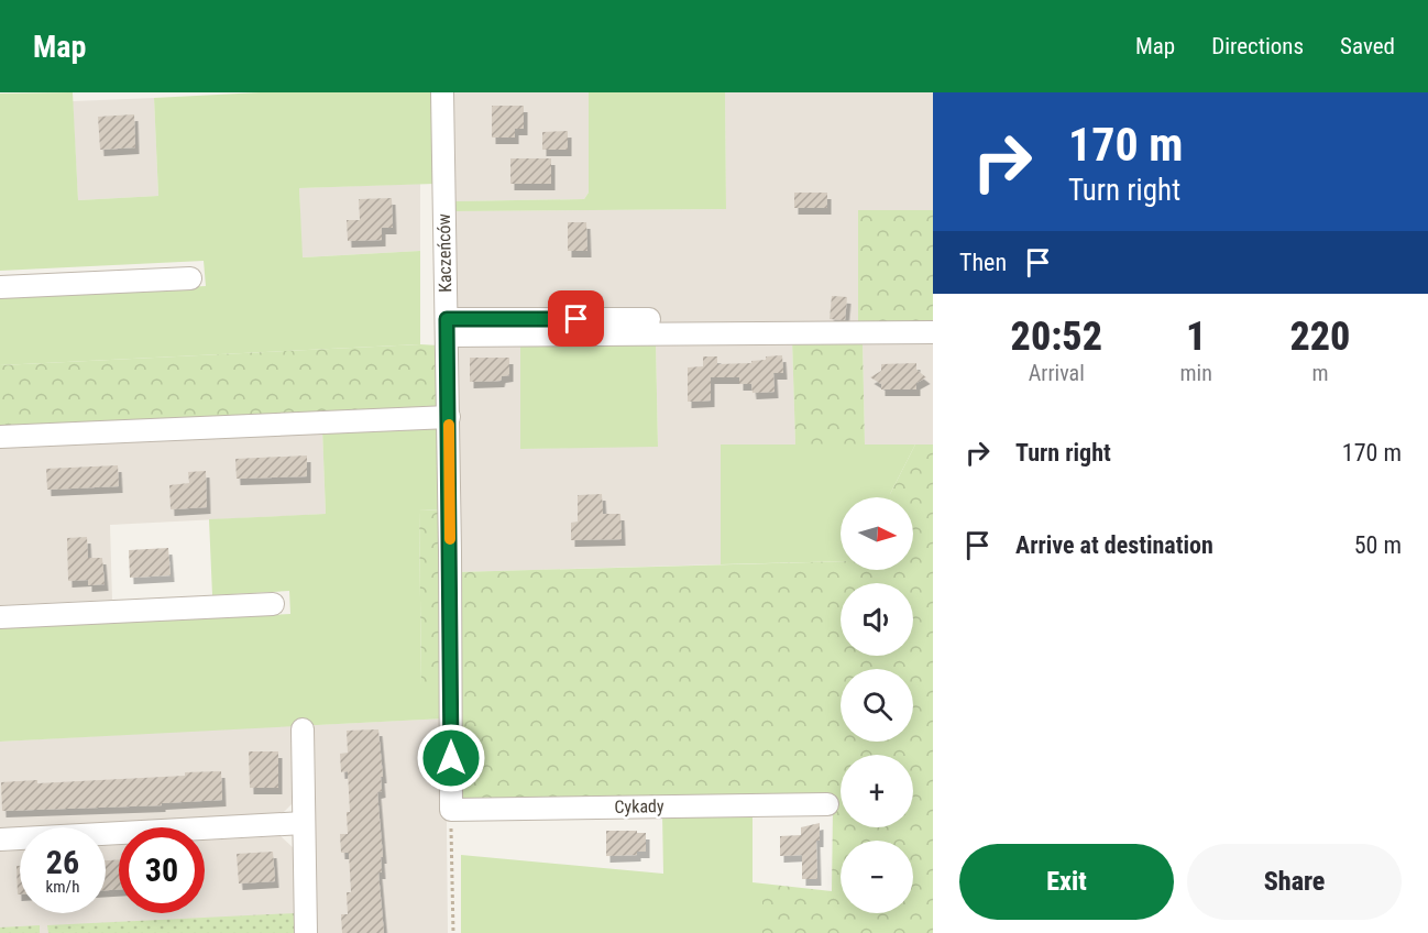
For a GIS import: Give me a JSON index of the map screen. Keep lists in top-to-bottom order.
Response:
{
  "streets": {
    "street": ["Kaczeńców", "Cykady"]
  },
  "crossings": [
    ["Kaczeńców", "Cykady"]
  ],
  "north": "right",
  "page": {
    "header": "Map",
    "nav": ["Map", "Directions", "Saved"],
    "turn": ["170 m", "Turn right"],
    "then": "Then",
    "eta": [
      "20:52",
      "Arrival",
      "1",
      "min",
      "220",
      "m"
    ],
    "list": [
      {
        "name": "Turn right",
        "value": "170 m"
      },
      {
        "name": "Arrive at destination",
        "value": "50 m"
      }
    ],
    "map_buttons": ["+", "−"],
    "speed": "26 km/h",
    "limit": "30",
    "buttons": ["Exit", "Share"]
  }
}
